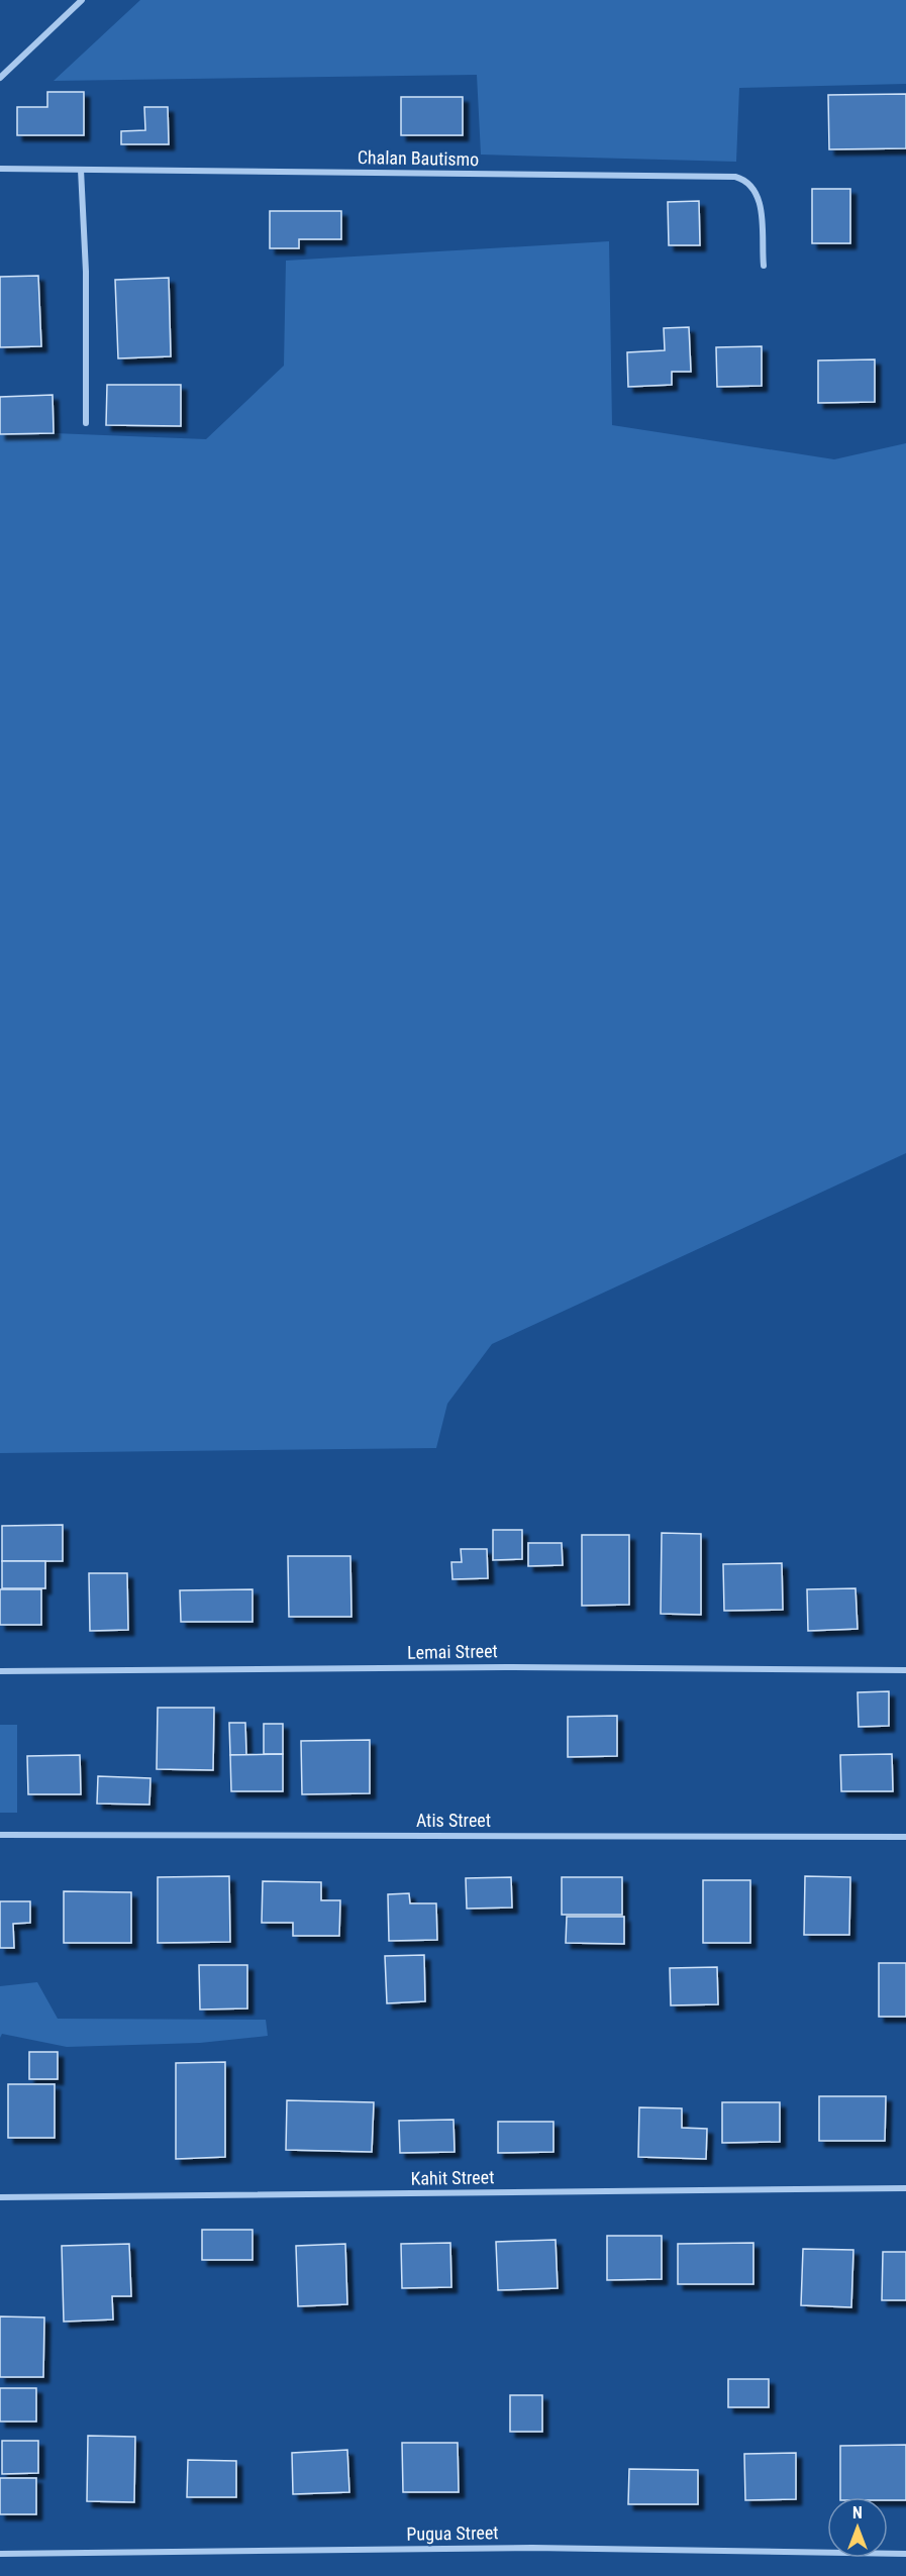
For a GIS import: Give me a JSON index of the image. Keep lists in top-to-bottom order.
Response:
{
  "streets": {
    "street": [
      "Chalan Bautismo",
      "Lemai Street",
      "Atis Street",
      "Kahit Street",
      "Pugua Street"
    ]
  },
  "north": "top"
}
